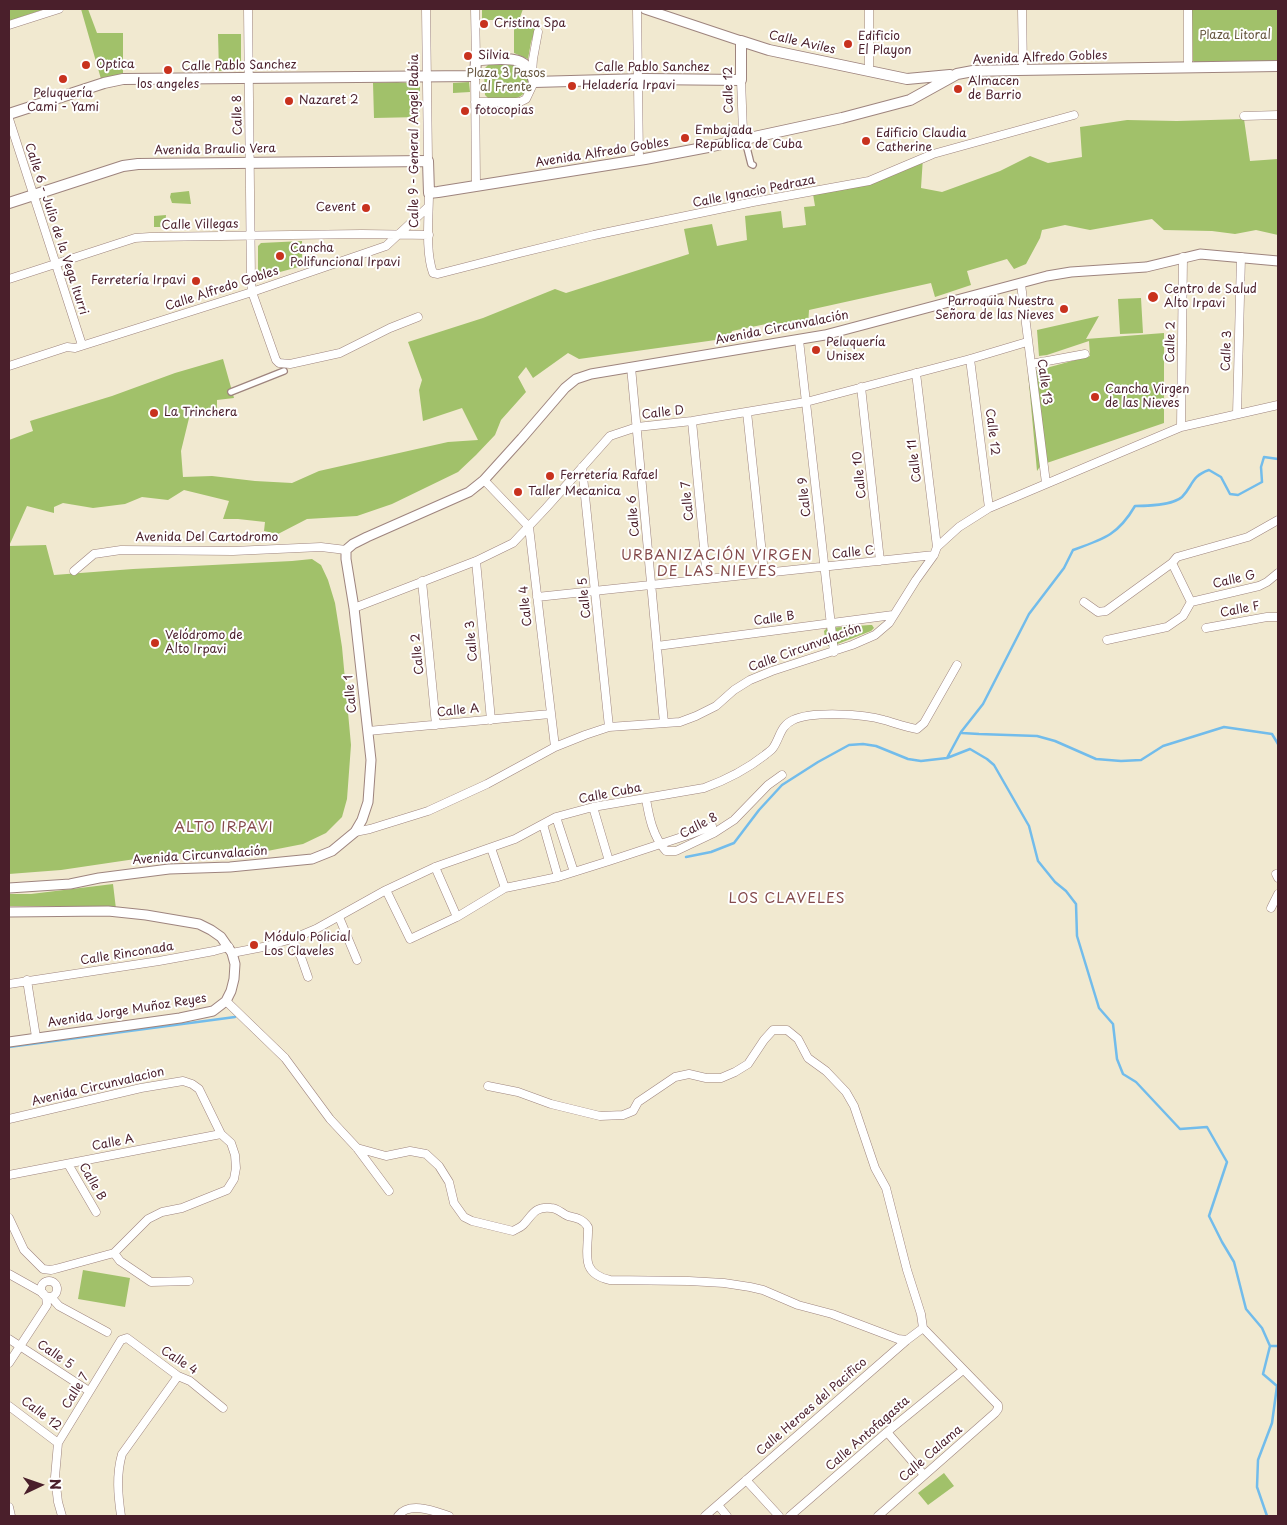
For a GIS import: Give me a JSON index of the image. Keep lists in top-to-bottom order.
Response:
{
  "streets": {
    "main road": [
      "Calle Aviles",
      "Avenida Alfredo Gobles",
      "Calle Pablo Sanchez",
      "Calle 12",
      "Calle 9 - General Angel Babia",
      "Avenida Braulio Vera"
    ],
    "street": [
      "Calle 8",
      "Calle Ignacio Pedraza",
      "Calle Villegas",
      "Calle 6 - Julio de la Vega Iturri",
      "Calle Alfredo Gobles",
      "Avenida Circunvalación",
      "Calle 2",
      "Calle 3",
      "Calle 13",
      "Calle D",
      "Calle 11",
      "Calle 10",
      "Calle 9",
      "Calle 7",
      "Calle 6",
      "Avenida Del Cartodromo",
      "Calle C",
      "Calle G",
      "Calle 5",
      "Calle 4",
      "Calle F",
      "Calle B",
      "Calle Circunvalación",
      "Calle 1",
      "Calle A",
      "Calle Cuba",
      "Calle Rinconada",
      "Avenida Jorge Muñoz Reyes",
      "Avenida Circunvalacion",
      "Calle Heroes del Pacifico",
      "Calle Antofagasta",
      "Calle Calama"
    ]
  },
  "crossings": [
    ["Calle Aviles", "Avenida Alfredo Gobles"],
    ["Calle Aviles", "Calle 12"],
    ["Avenida Alfredo Gobles", "Calle 12"],
    ["Avenida Alfredo Gobles", "Calle 9 - General Angel Babia"],
    ["Calle Pablo Sanchez", "Calle 12"],
    ["Calle Pablo Sanchez", "Calle 8"],
    ["Calle Pablo Sanchez", "Calle 9 - General Angel Babia"],
    ["Calle 12", "Calle D"],
    ["Calle 12", "Calle 7"],
    ["Calle 12", "Calle Circunvalación"],
    ["Calle 8", "Avenida Braulio Vera"],
    ["Calle 8", "Calle Villegas"],
    ["Calle 8", "Calle Alfredo Gobles"],
    ["Calle 9 - General Angel Babia", "Avenida Braulio Vera"],
    ["Calle 9 - General Angel Babia", "Calle Ignacio Pedraza"],
    ["Calle 9 - General Angel Babia", "Calle Villegas"],
    ["Calle 9 - General Angel Babia", "Calle Alfredo Gobles"],
    ["Avenida Braulio Vera", "Calle 6 - Julio de la Vega Iturri"],
    ["Calle Villegas", "Calle 6 - Julio de la Vega Iturri"],
    ["Calle Villegas", "Calle Alfredo Gobles"],
    ["Calle 6 - Julio de la Vega Iturri", "Calle Alfredo Gobles"],
    ["Avenida Circunvalación", "Calle 2"],
    ["Avenida Circunvalación", "Calle 3"],
    ["Avenida Circunvalación", "Calle 13"],
    ["Avenida Circunvalación", "Calle 9"],
    ["Avenida Circunvalación", "Calle 6"],
    ["Avenida Circunvalación", "Avenida Del Cartodromo"],
    ["Avenida Circunvalación", "Calle Circunvalación"],
    ["Avenida Circunvalación", "Calle 1"],
    ["Calle 2", "Calle D"],
    ["Calle 2", "Calle Circunvalación"],
    ["Calle 2", "Calle A"],
    ["Calle 3", "Calle D"],
    ["Calle 3", "Calle Circunvalación"],
    ["Calle 3", "Calle A"],
    ["Calle 13", "Calle D"],
    ["Calle 13", "Calle Circunvalación"],
    ["Calle D", "Calle 11"],
    ["Calle D", "Calle 10"],
    ["Calle D", "Calle 9"],
    ["Calle D", "Calle 7"],
    ["Calle D", "Calle 6"],
    ["Calle D", "Calle 5"],
    ["Calle D", "Calle 4"],
    ["Calle D", "Calle 1"],
    ["Calle 11", "Calle Circunvalación"],
    ["Calle 10", "Calle C"],
    ["Calle 9", "Calle C"],
    ["Calle 9", "Calle B"],
    ["Calle 9", "Calle Circunvalación"],
    ["Calle 7", "Calle C"],
    ["Calle 7", "Calle 5"],
    ["Calle 7", "Calle 4"],
    ["Calle 6", "Calle C"],
    ["Calle 6", "Calle B"],
    ["Calle 6", "Calle Circunvalación"],
    ["Avenida Del Cartodromo", "Calle 1"],
    ["Calle C", "Calle 5"],
    ["Calle C", "Calle 4"],
    ["Calle C", "Calle Circunvalación"],
    ["Calle 5", "Calle Circunvalación"],
    ["Calle 4", "Calle Circunvalación"],
    ["Calle 4", "Calle A"],
    ["Calle B", "Calle Circunvalación"],
    ["Calle B", "Calle A"],
    ["Calle Circunvalación", "Calle 1"],
    ["Calle 1", "Calle A"],
    ["Calle A", "Avenida Circunvalacion"],
    ["Calle Cuba", "Calle Rinconada"],
    ["Calle Antofagasta", "Calle Calama"]
  ],
  "districts": ["URBANIZACIÓN VIRGEN DE LAS NIEVES", "ALTO IRPAVI", "LOS CLAVELES"],
  "parks": ["Plaza Litoral", "Plaza 3 Pasos al Frente"],
  "places": [
    "Cristina Spa",
    "Edificio El Playon",
    "Silvia",
    "Optica",
    "los angeles",
    "Peluquería Cami - Yami",
    "Heladería Irpavi",
    "Almacen de Barrio",
    "Nazaret 2",
    "fotocopias",
    "Embajada Republica de Cuba",
    "Edificio Claudia Catherine",
    "Cevent",
    "Cancha Polifuncional Irpavi",
    "Ferretería Irpavi",
    "Centro de Salud Alto Irpavi",
    "Parroquia Nuestra Señora de las Nieves",
    "Peluquería Unisex",
    "Cancha Virgen de las Nieves",
    "La Trinchera",
    "Ferretería Rafael",
    "Taller Mecanica",
    "Velódromo de Alto Irpavi",
    "Módulo Policial Los Claveles"
  ],
  "north": "right"
}
